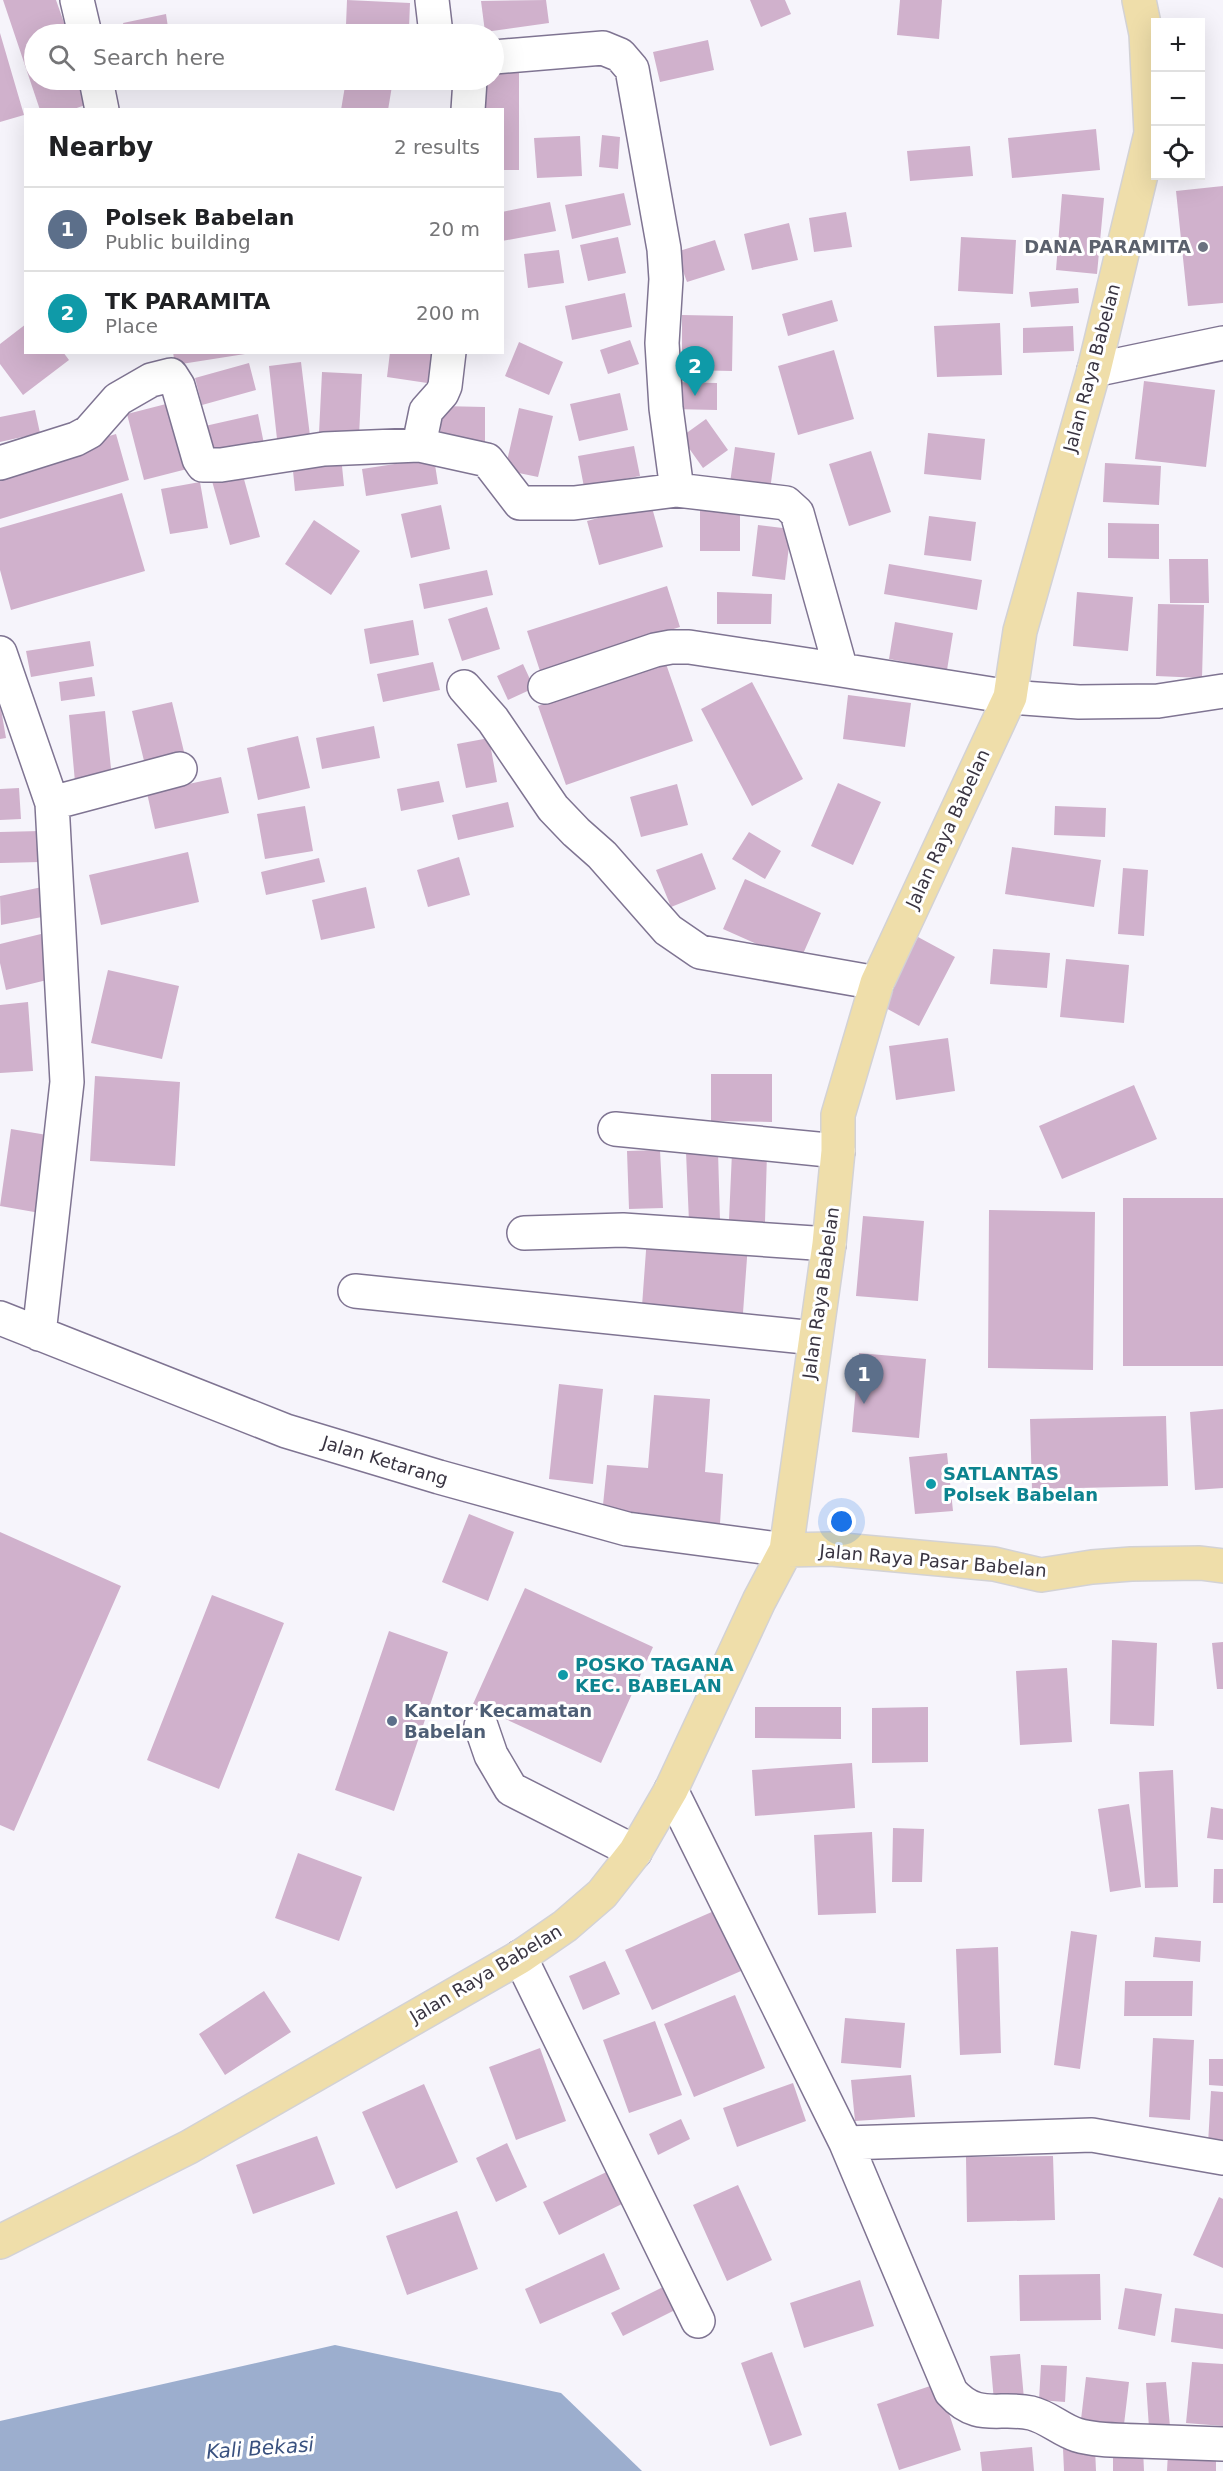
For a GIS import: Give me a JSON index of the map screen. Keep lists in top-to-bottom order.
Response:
{
  "streets": {
    "main road": ["Jalan Raya Babelan", "Jalan Raya Pasar Babelan"],
    "street": ["Jalan Ketarang"]
  },
  "crossings": [
    ["Jalan Raya Babelan", "Jalan Ketarang"],
    ["Jalan Raya Babelan", "Jalan Raya Pasar Babelan"],
    ["Jalan Ketarang", "Jalan Raya Pasar Babelan"]
  ],
  "water": ["Kali Bekasi"],
  "places": [
    "DANA PARAMITA",
    "SATLANTAS Polsek Babelan",
    "POSKO TAGANA KEC. BABELAN",
    "Kantor Kecamatan Babelan"
  ],
  "page": {
    "map_buttons": ["+", "−"],
    "search": "Search here",
    "heading": ["Nearby", "2 results"],
    "list": [
      {
        "mark": "1",
        "name": "Polsek Babelan",
        "note": "Public building",
        "value": "20 m"
      },
      {
        "mark": "2",
        "name": "TK PARAMITA",
        "note": "Place",
        "value": "200 m"
      }
    ],
    "pins": ["2", "1"]
  }
}
